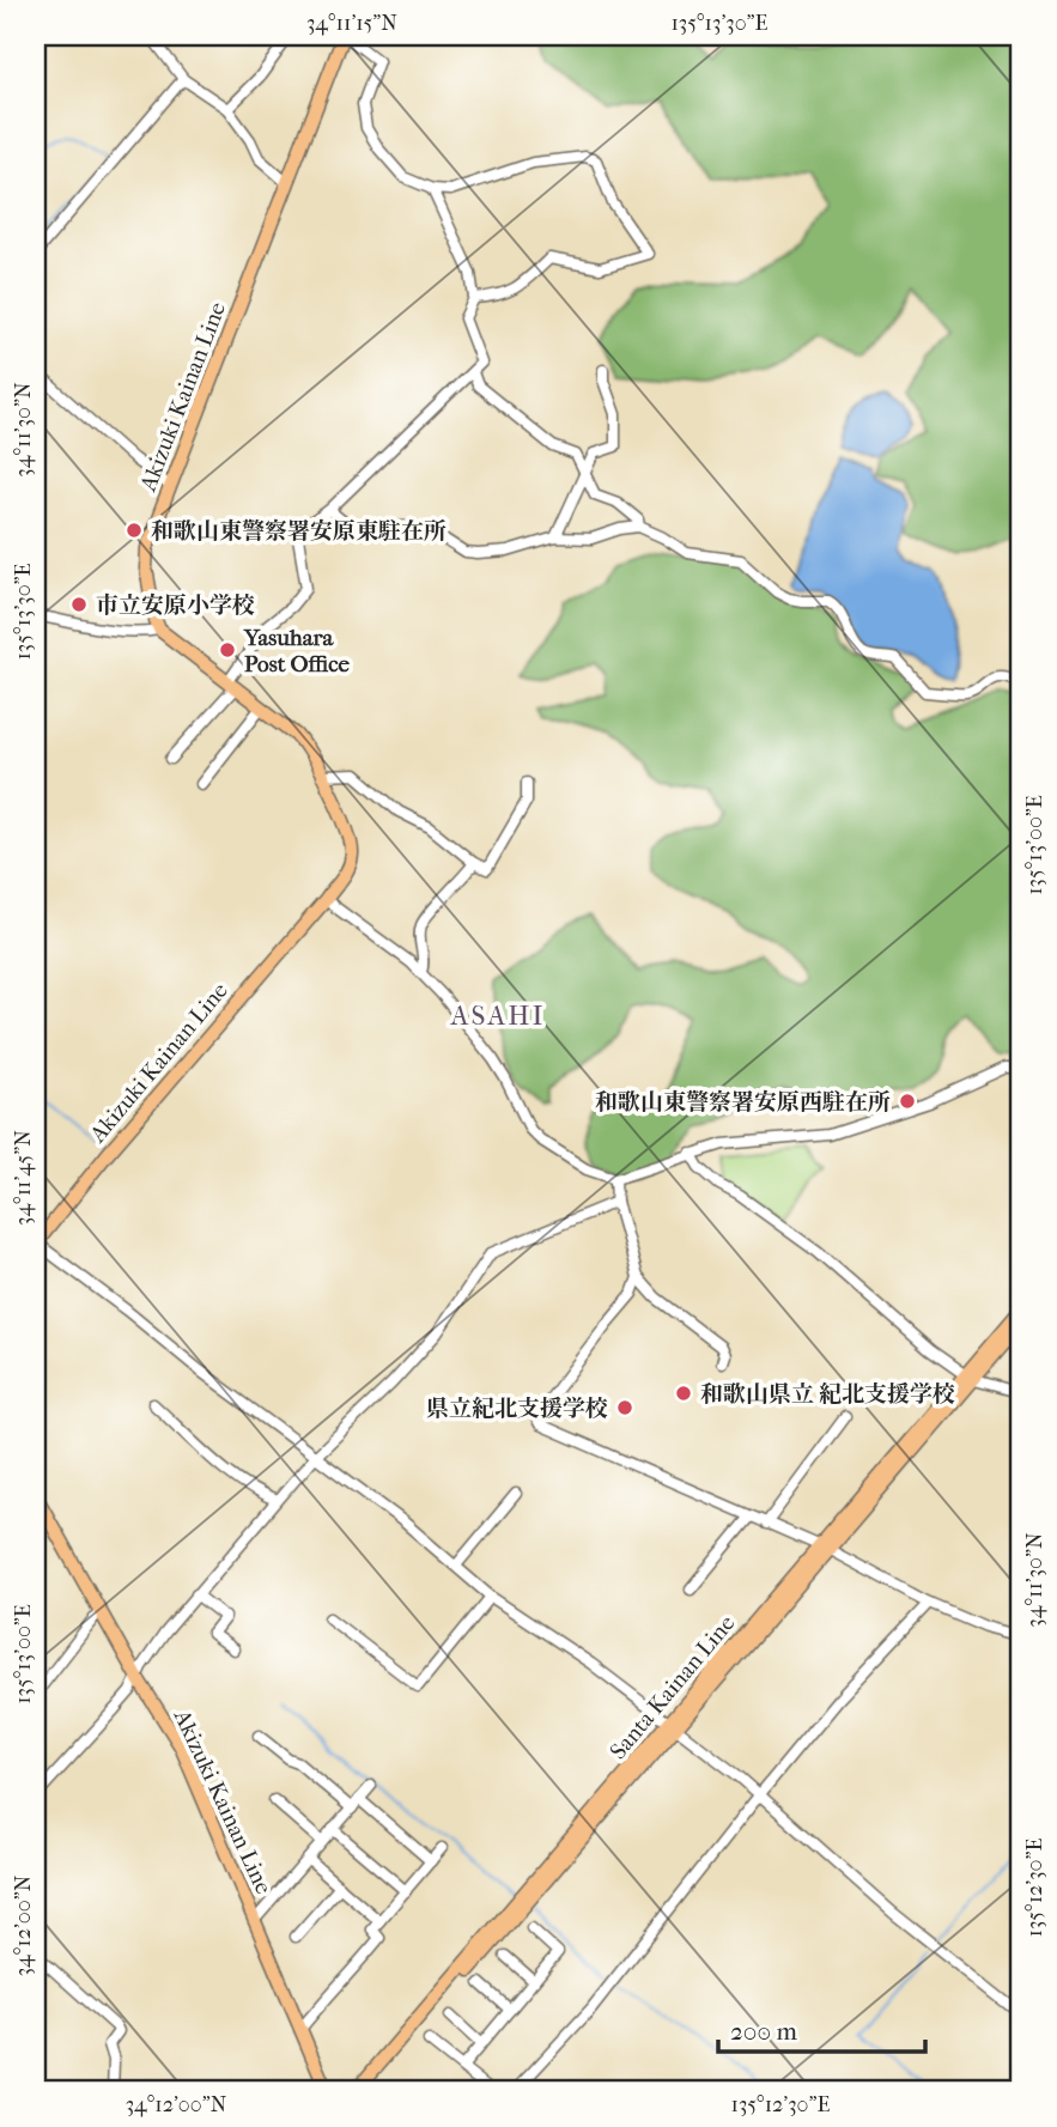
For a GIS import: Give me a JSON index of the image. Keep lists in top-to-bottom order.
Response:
{
  "streets": {
    "main road": ["Akizuki Kainan Line", "Santa Kainan Line"]
  },
  "districts": ["ASAHI"],
  "places": [
    "和歌山東警察署安原東駐在所",
    "市立安原小学校",
    "Yasuhara Post Office",
    "和歌山東警察署安原西駐在所",
    "和歌山県立 紀北支援学校",
    "県立紀北支援学校"
  ],
  "scale_bar": "200 m",
  "coordinates": [
    "34°11'15\"N",
    "135°13'30\"E",
    "34°11'30\"N",
    "135°13'00\"E",
    "34°11'45\"N",
    "135°12'30\"E",
    "34°12'00\"N"
  ]
}
